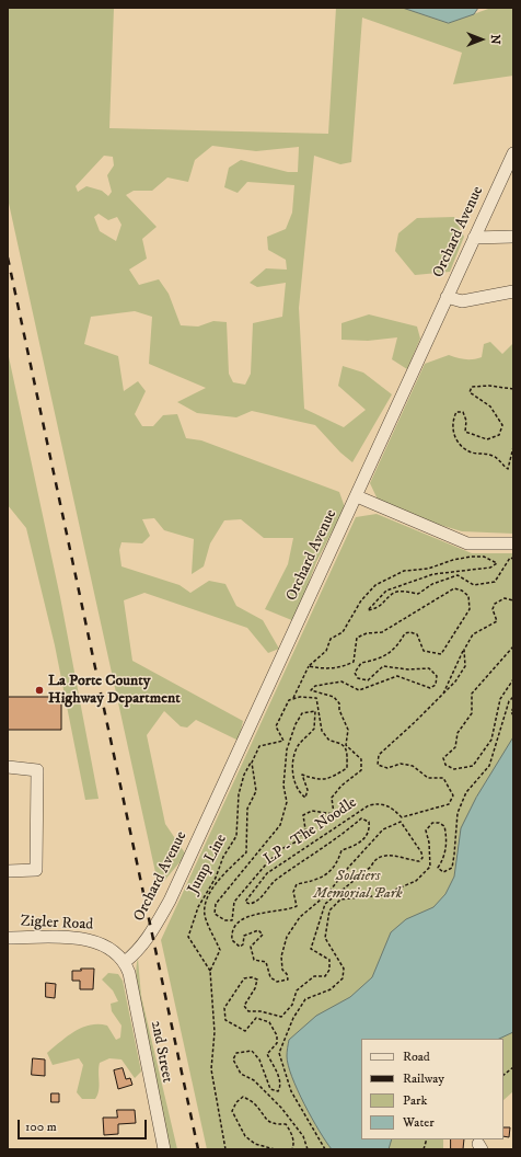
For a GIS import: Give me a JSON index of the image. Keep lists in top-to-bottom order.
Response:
{
  "streets": {
    "street": ["Orchard Avenue", "Zigler Road", "2nd Street"],
    "path": ["LP - The Noodle", "Jump Line"]
  },
  "crossings": [
    ["Orchard Avenue", "Zigler Road"],
    ["Orchard Avenue", "2nd Street"],
    ["LP - The Noodle", "Jump Line"],
    ["Zigler Road", "2nd Street"]
  ],
  "parks": ["Soldiers Memorial Park"],
  "places": ["La Porte County Highway Department"],
  "legend": [
    "Road",
    "Railway",
    "Park",
    "Water"
  ],
  "scale_bar": "100 m",
  "north": "right"
}
